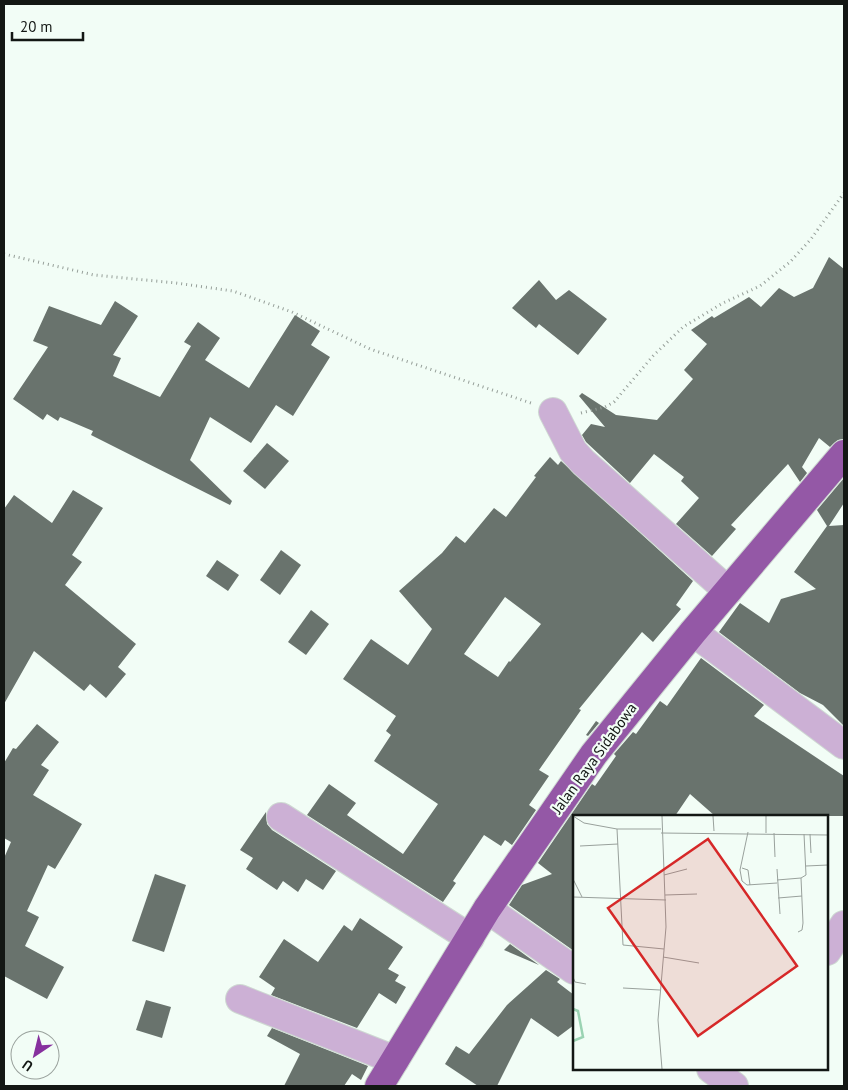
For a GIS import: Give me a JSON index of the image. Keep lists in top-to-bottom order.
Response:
{
  "streets": {
    "highway": ["Jalan Raya Sidabowa"]
  },
  "scale_bar": "20 m",
  "north": "bottom left"
}
